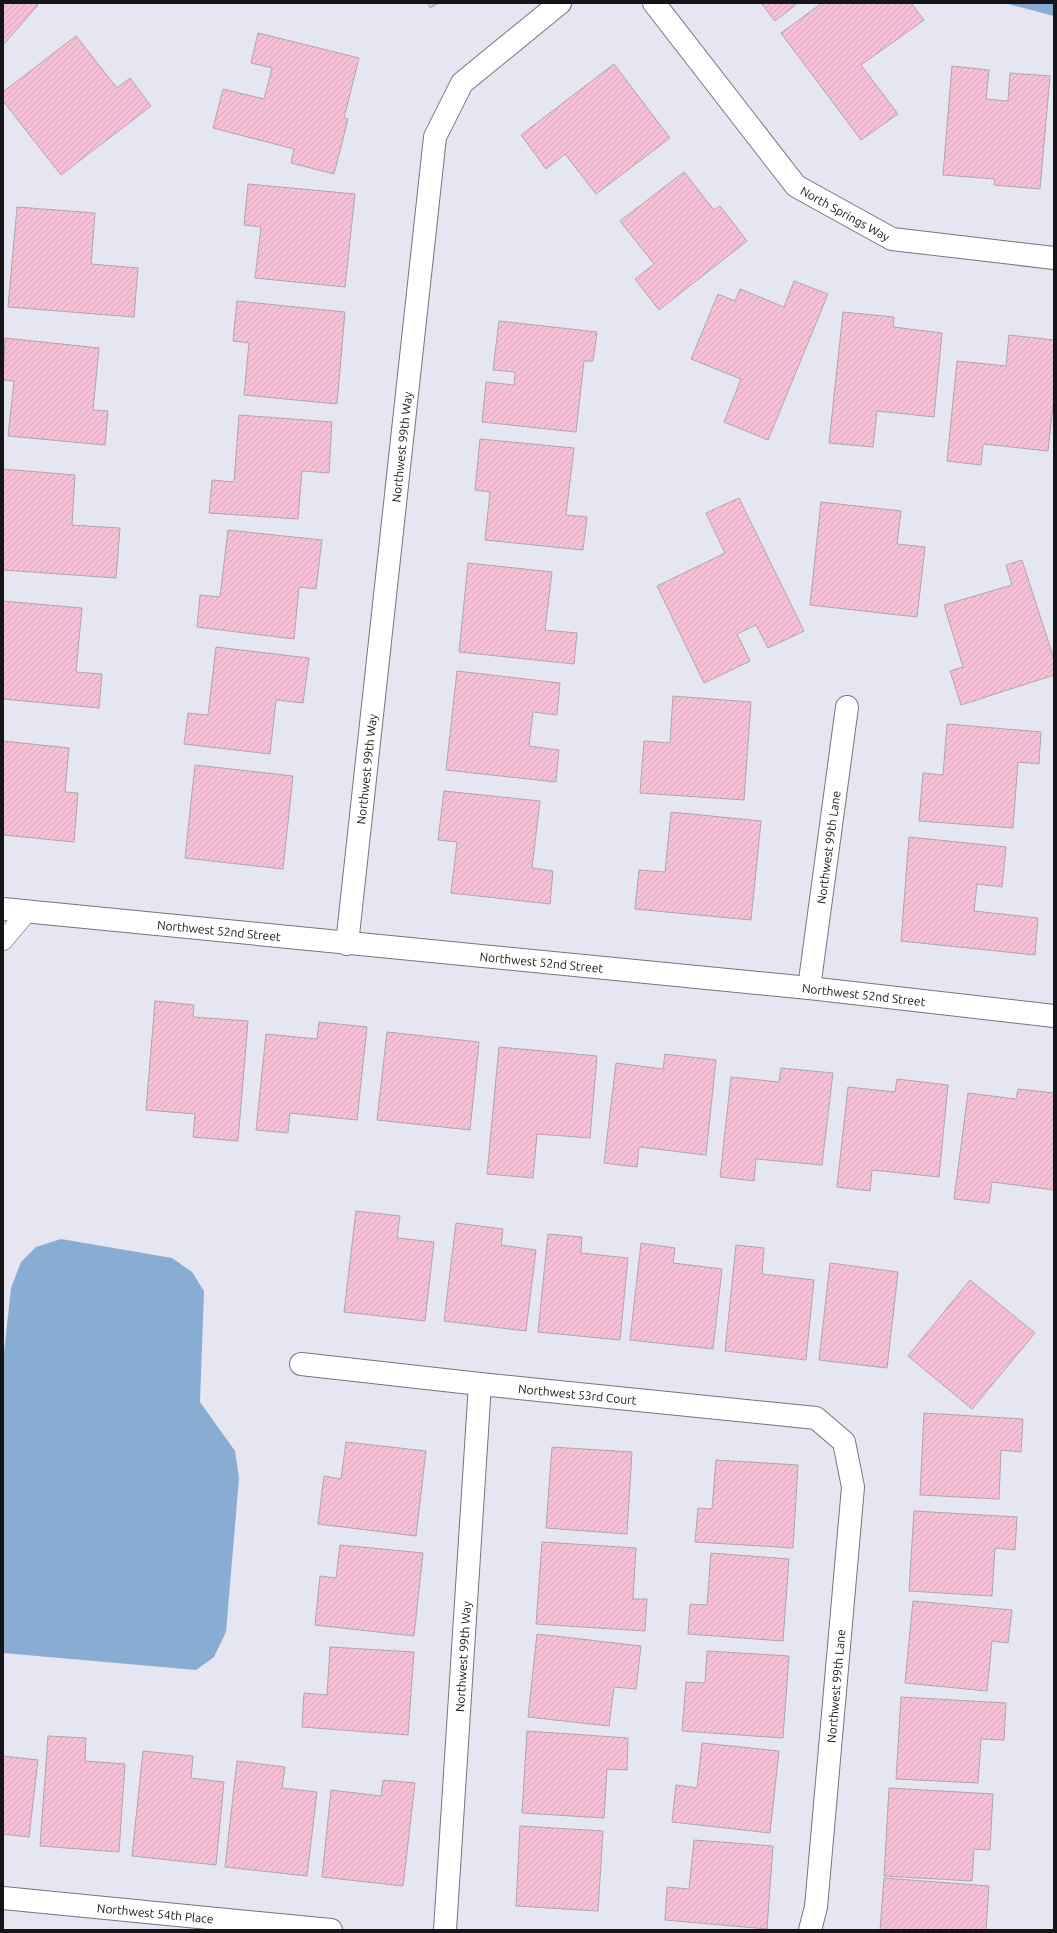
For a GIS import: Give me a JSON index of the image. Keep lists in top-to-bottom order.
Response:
{
  "streets": {
    "street": [
      "North Springs Way",
      "Northwest 99th Way",
      "Northwest 99th Lane",
      "Northwest 52nd Street",
      "Northwest 53rd Court",
      "Northwest 54th Place"
    ]
  },
  "crossings": [
    ["Northwest 99th Way", "Northwest 52nd Street"],
    ["Northwest 99th Way", "Northwest 53rd Court"],
    ["Northwest 99th Lane", "Northwest 52nd Street"],
    ["Northwest 99th Lane", "Northwest 53rd Court"]
  ]
}
